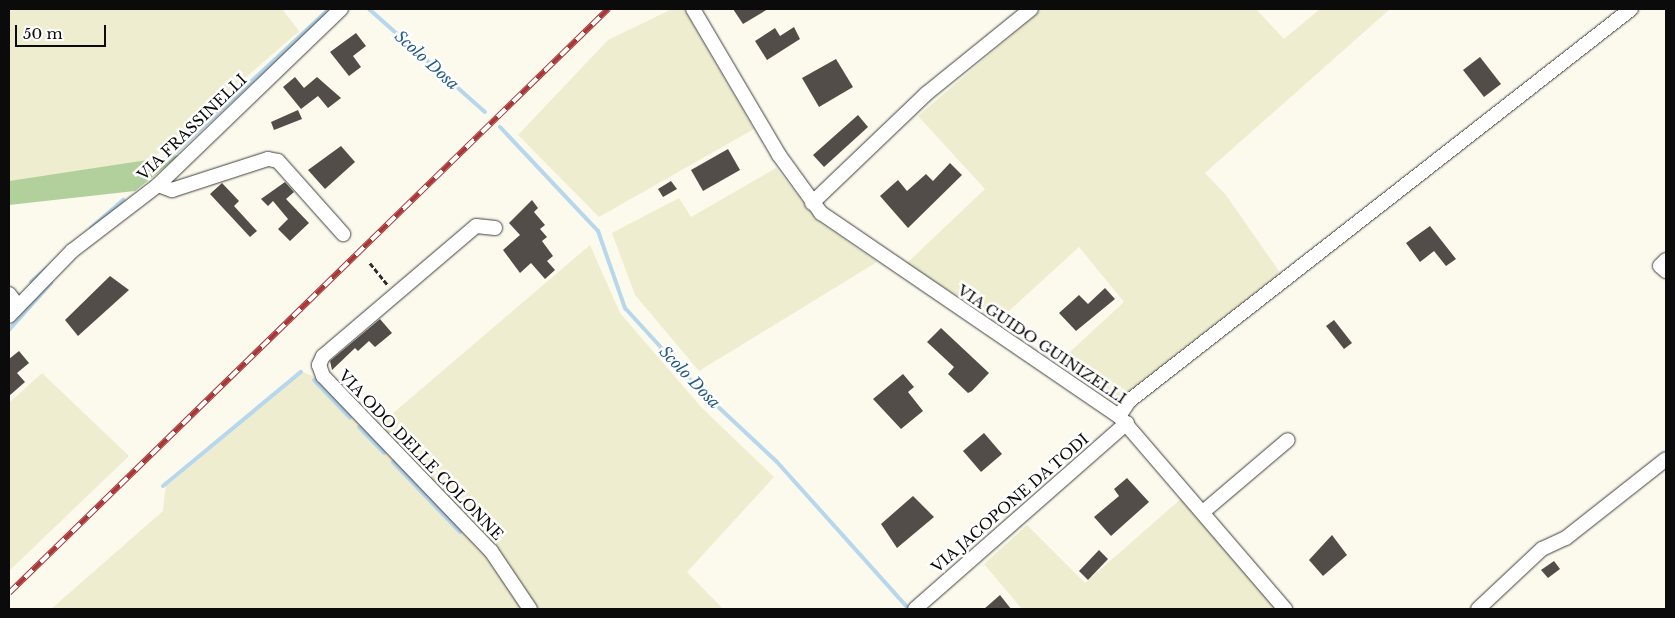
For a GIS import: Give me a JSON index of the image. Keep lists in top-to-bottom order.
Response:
{
  "streets": {
    "street": [
      "VIA FRASSINELLI",
      "VIA GUIDO GUINIZELLI",
      "VIA ODO DELLE COLONNE",
      "VIA JACOPONE DA TODI"
    ]
  },
  "crossings": [
    ["VIA GUIDO GUINIZELLI", "VIA JACOPONE DA TODI"]
  ],
  "water": ["Scolo Dosa"],
  "scale_bar": "50 m"
}
